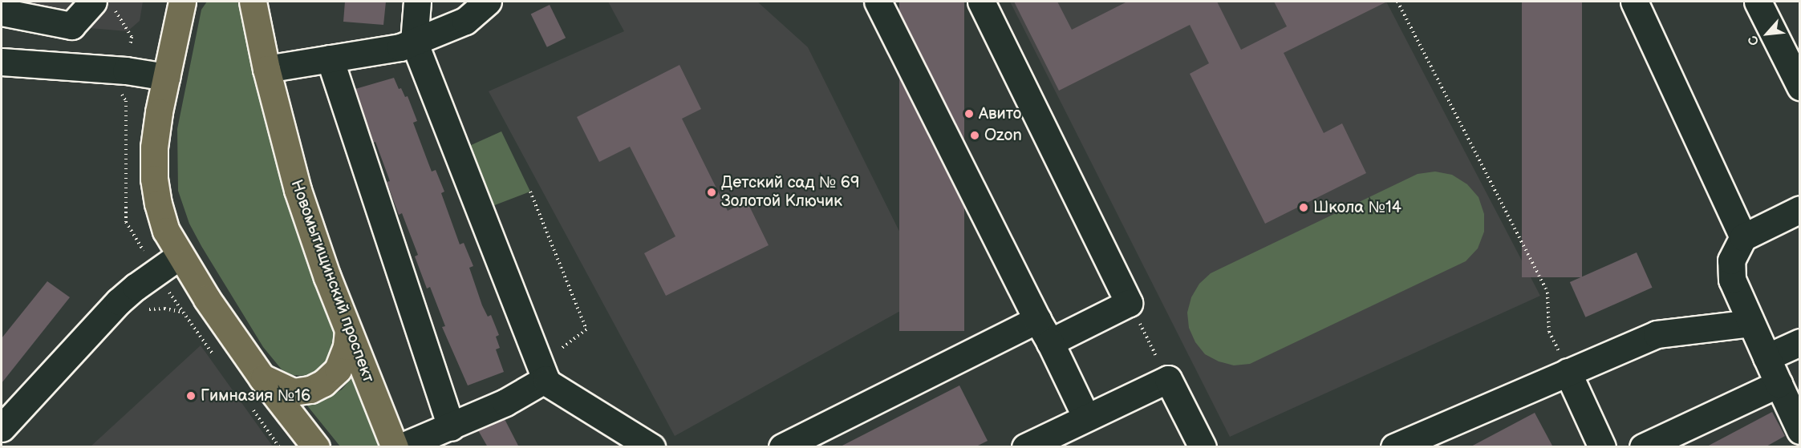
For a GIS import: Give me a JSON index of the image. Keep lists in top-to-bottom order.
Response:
{
  "streets": {
    "main road": ["Новомытищинский проспект"]
  },
  "places": [
    "Авито",
    "Ozon",
    "Детский сад № 69 Золотой Ключик",
    "Школа №14",
    "Гимназия №16"
  ],
  "north": "bottom left"
}
